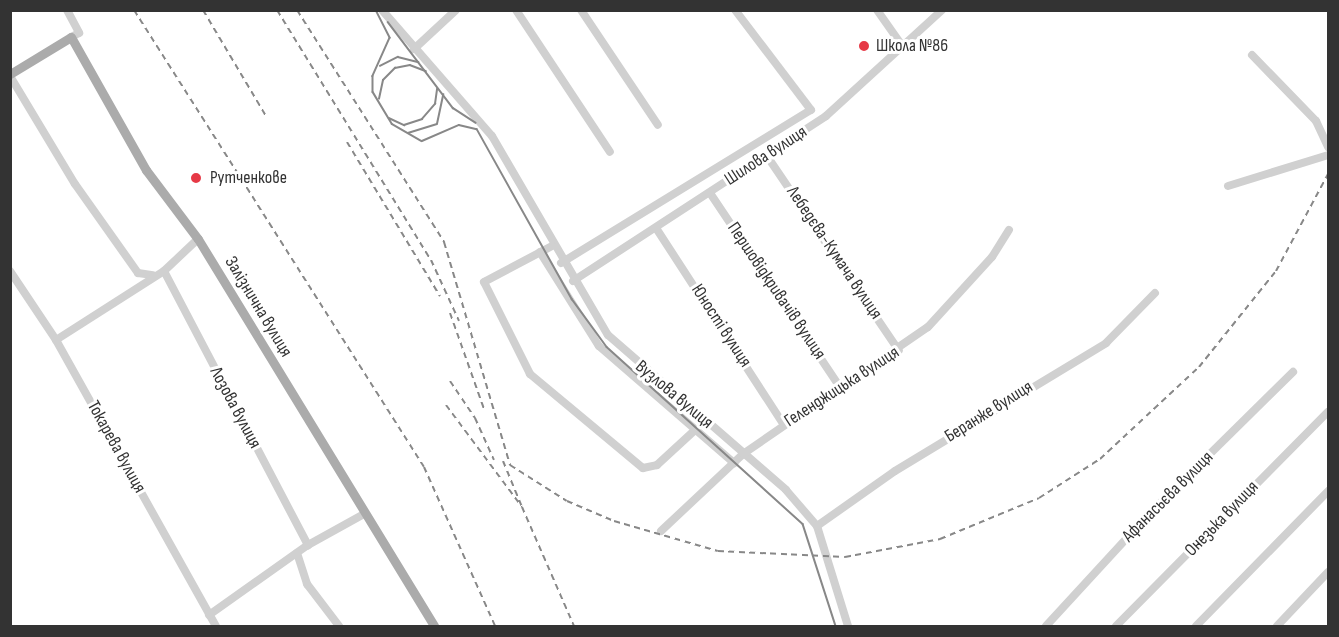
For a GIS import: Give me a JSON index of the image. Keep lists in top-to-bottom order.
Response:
{
  "streets": {
    "main road": ["Залізнична вулиця"],
    "street": [
      "Шилова вулиця",
      "Лебедєва-Кумача вулиця",
      "Першовідкривачів вулиця",
      "Юності вулиця",
      "Геленджицька вулиця",
      "Вузлова вулиця",
      "Лозова вулиця",
      "Беранже вулиця",
      "Токарева вулиця",
      "Афанасьєва вулиця",
      "Онезька вулиця"
    ]
  },
  "crossings": [
    ["Шилова вулиця", "Лебедєва-Кумача вулиця"],
    ["Шилова вулиця", "Першовідкривачів вулиця"],
    ["Шилова вулиця", "Юності вулиця"],
    ["Шилова вулиця", "Вузлова вулиця"],
    ["Лебедєва-Кумача вулиця", "Геленджицька вулиця"],
    ["Першовідкривачів вулиця", "Геленджицька вулиця"],
    ["Юності вулиця", "Геленджицька вулиця"],
    ["Геленджицька вулиця", "Вузлова вулиця"],
    ["Вузлова вулиця", "Беранже вулиця"]
  ],
  "places": ["Школа №86", "Рутченкове"]
}
